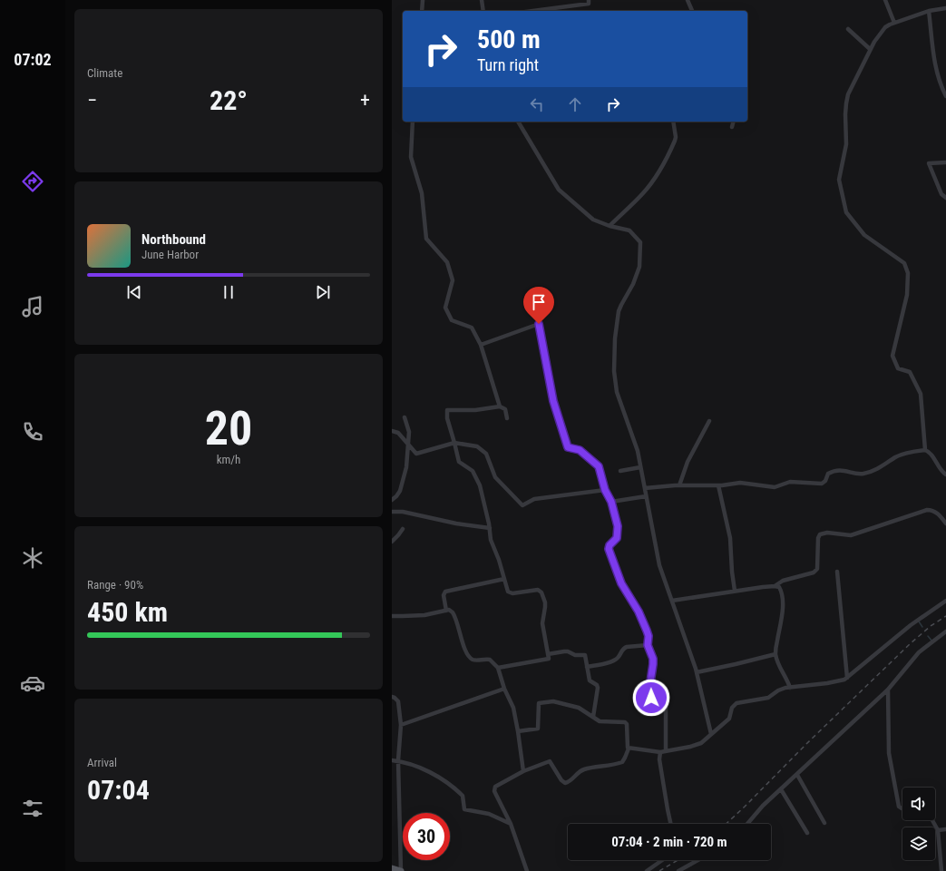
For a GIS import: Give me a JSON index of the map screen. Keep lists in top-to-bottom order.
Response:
{
  "page": {
    "tabs": "07:02",
    "tile": [
      "Climate",
      ["20", "km/h"],
      ["Range · 90%", "450 km"],
      ["Arrival", "07:04"]
    ],
    "turn": ["500 m", "Turn right"],
    "heat": ["−", "22°", "+"],
    "song": ["Northbound", "June Harbor"],
    "limit": "30",
    "trip": "07:04 · 2 min · 720 m"
  }
}
